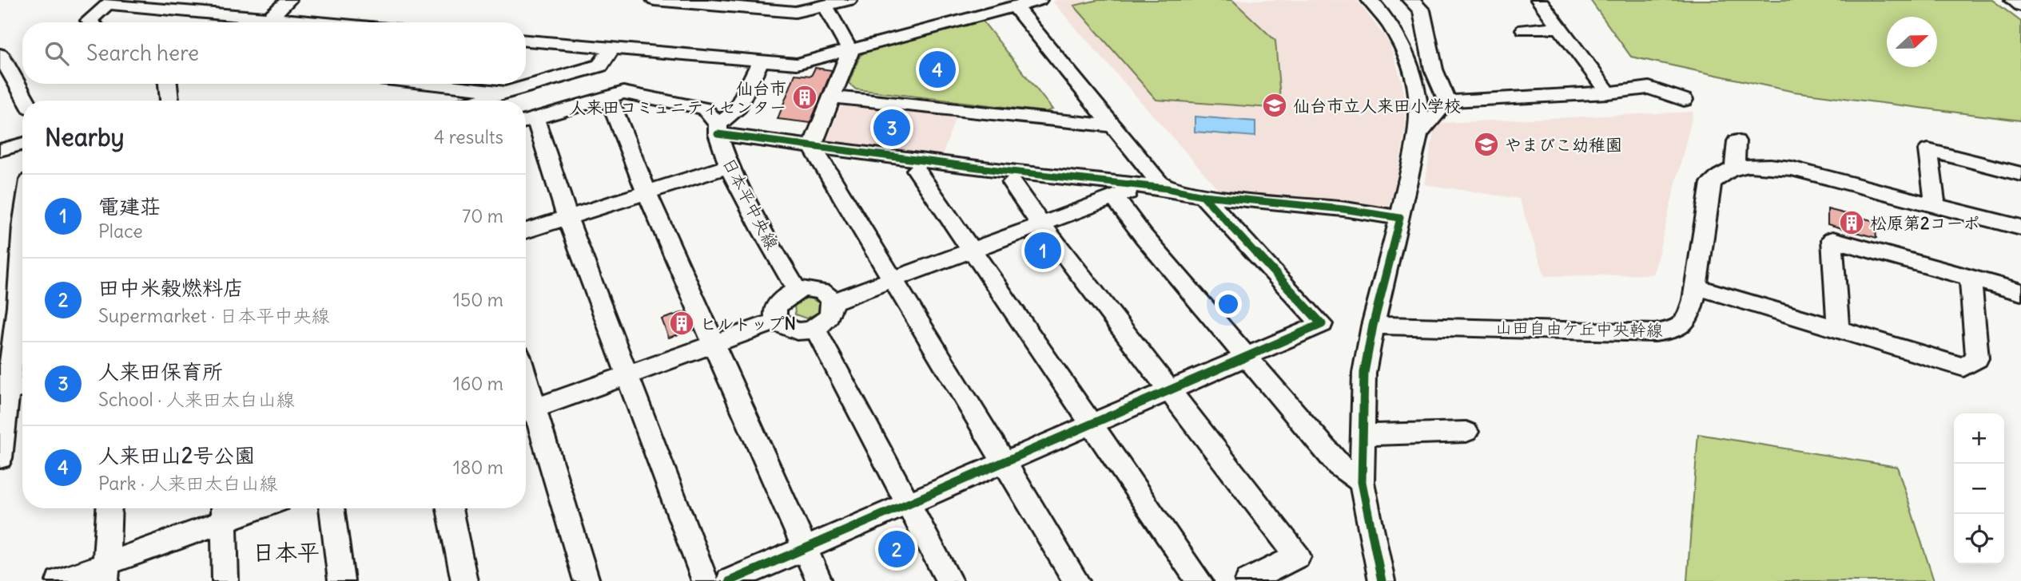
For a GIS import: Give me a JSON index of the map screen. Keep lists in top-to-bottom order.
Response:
{
  "streets": {
    "street": ["日本平中央線", "山田自由ケ丘中央幹線"]
  },
  "districts": ["日本平"],
  "places": {
    "building": ["仙台市 人来田コミュニティセンター", "松原第2コーポ", "ヒルトップN"],
    "school or university": ["仙台市立人来田小学校", "やまびこ幼稚園"]
  },
  "north": "right",
  "page": {
    "search": "Search here",
    "pins": [
      "4",
      "3",
      "1",
      "2"
    ],
    "heading": ["Nearby", "4 results"],
    "list": [
      {
        "mark": "1",
        "name": "電建荘",
        "note": "Place",
        "value": "70 m"
      },
      {
        "mark": "2",
        "name": "田中米穀燃料店",
        "note": "Supermarket · 日本平中央線",
        "value": "150 m"
      },
      {
        "mark": "3",
        "name": "人来田保育所",
        "note": "School · 人来田太白山線",
        "value": "160 m"
      },
      {
        "mark": "4",
        "name": "人来田山2号公園",
        "note": "Park · 人来田太白山線",
        "value": "180 m"
      }
    ],
    "map_buttons": ["+", "−"]
  }
}
